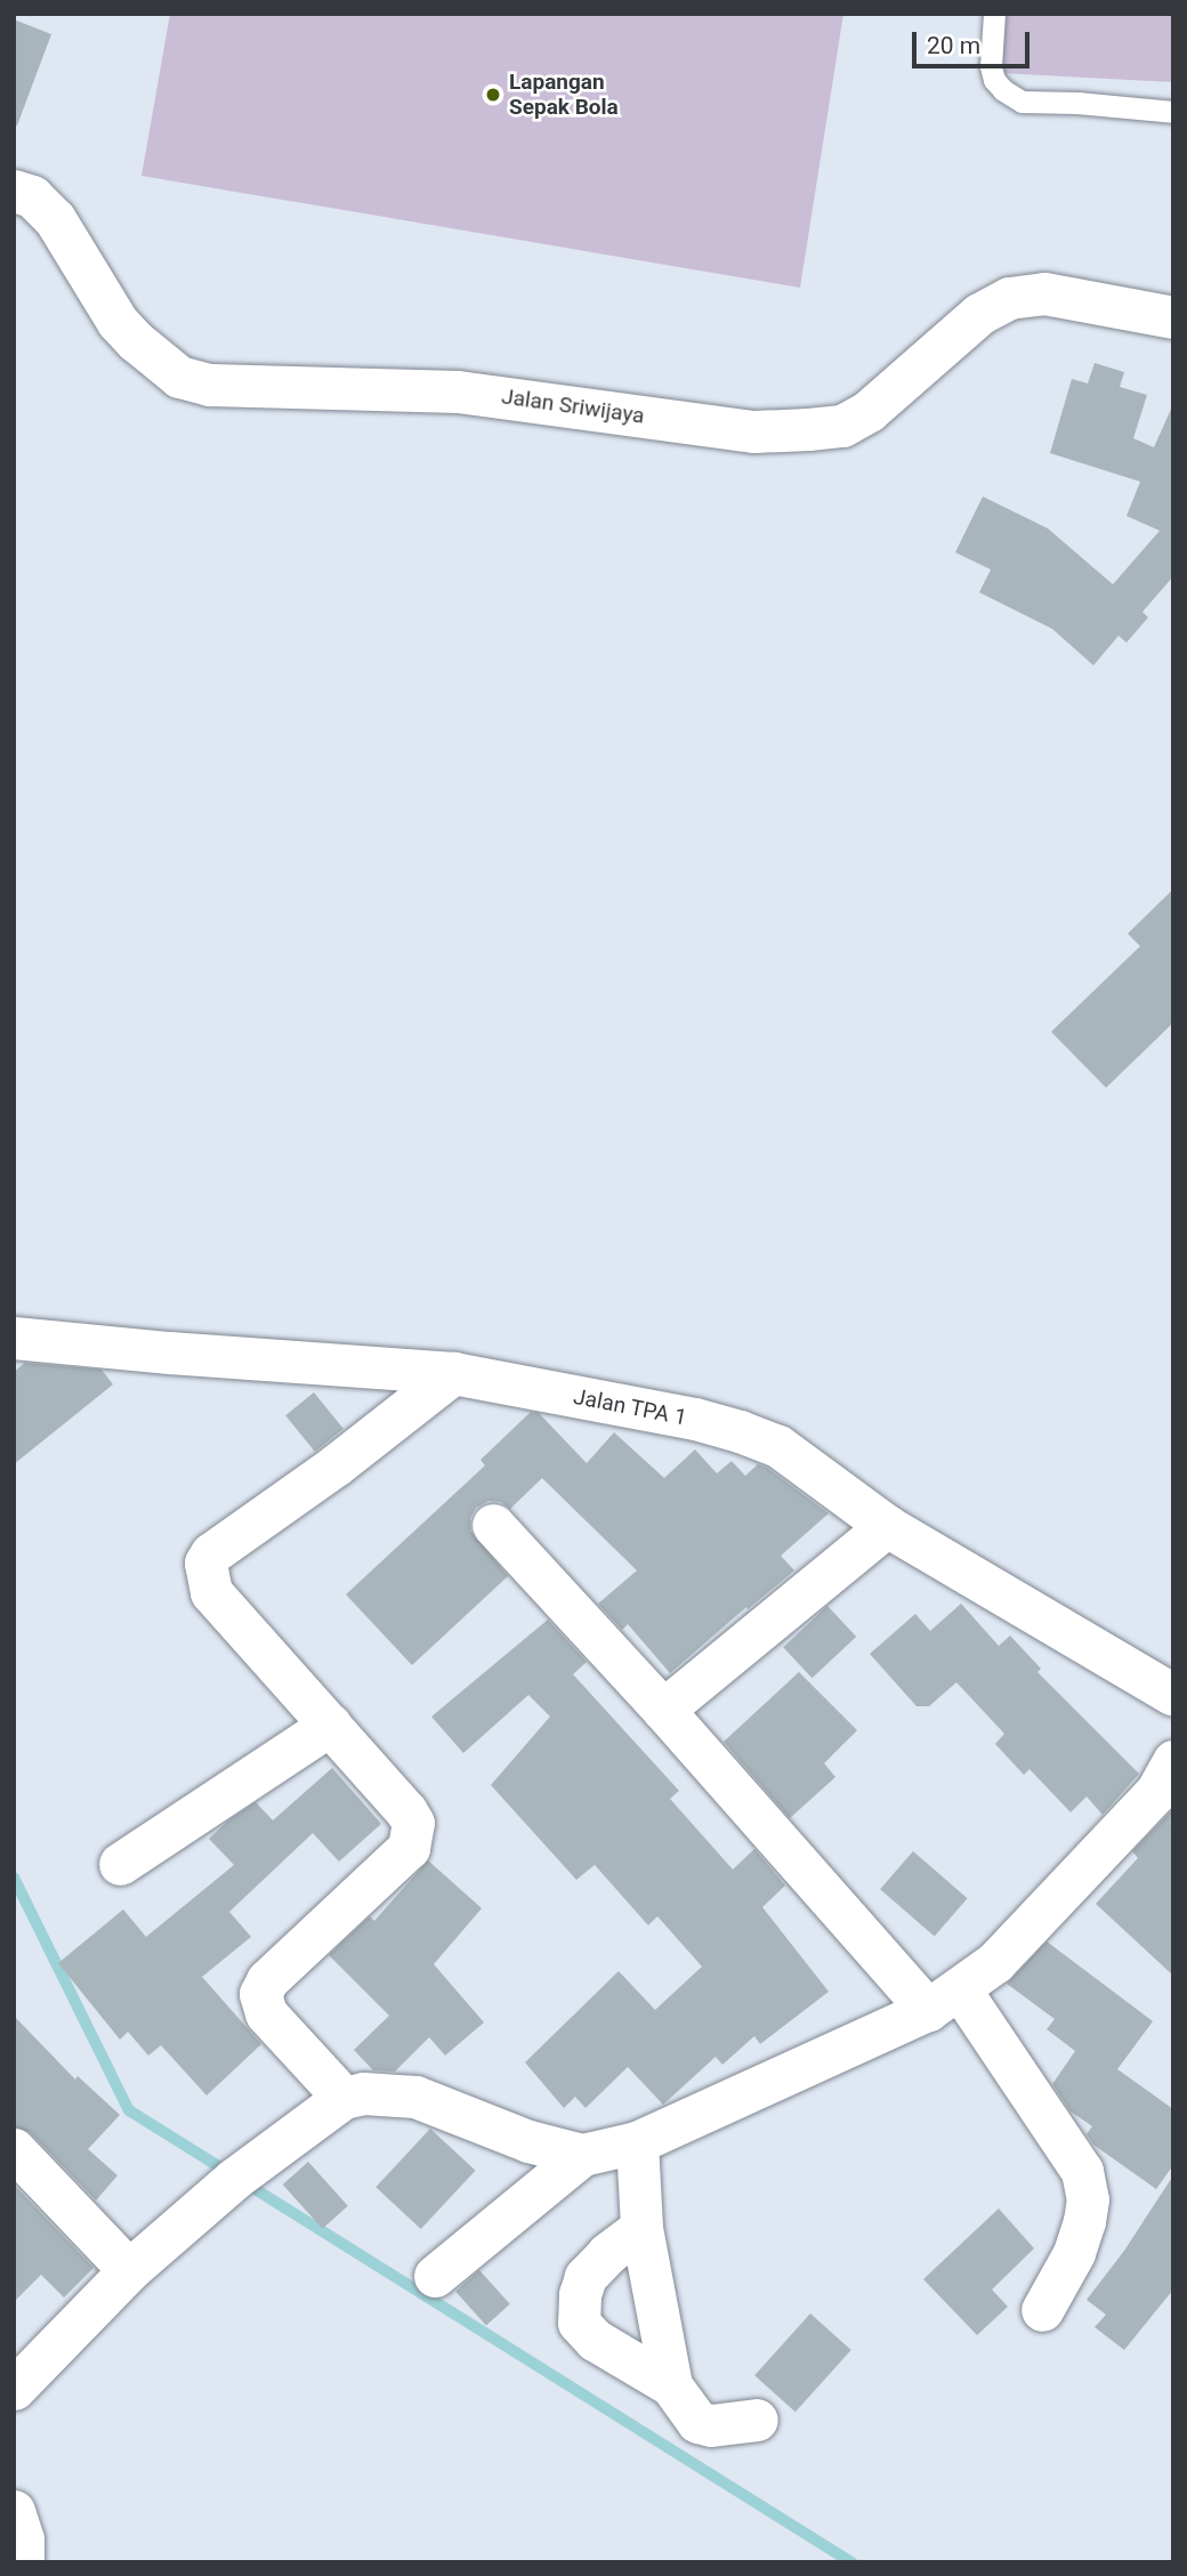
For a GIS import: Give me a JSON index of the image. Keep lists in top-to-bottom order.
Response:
{
  "streets": {
    "street": ["Jalan Sriwijaya", "Jalan TPA 1"]
  },
  "places": ["Lapangan Sepak Bola"],
  "scale_bar": "20 m"
}
